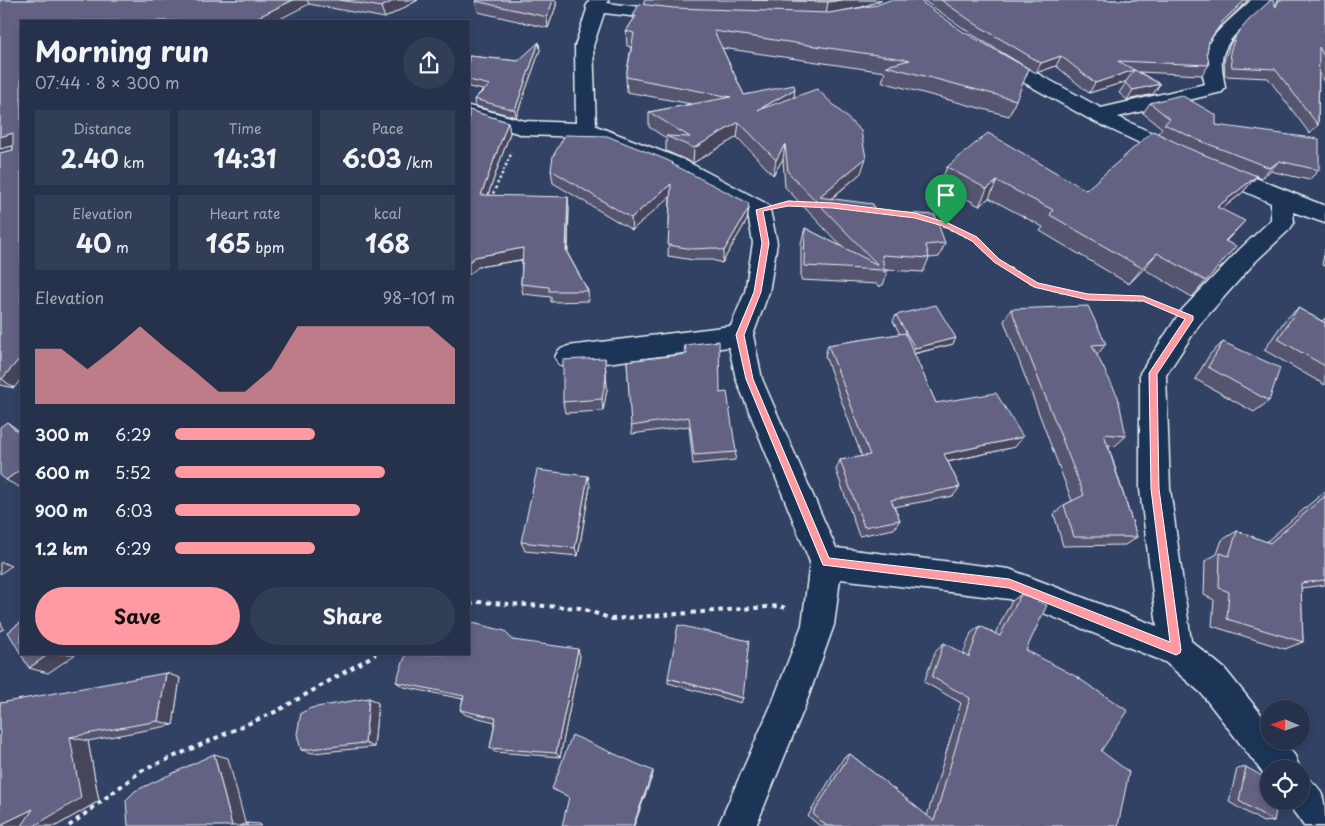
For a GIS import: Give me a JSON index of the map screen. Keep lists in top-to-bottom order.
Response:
{
  "north": "left",
  "page": {
    "heading": ["Morning run", "07:44 · 8 × 300 m"],
    "stats": [
      ["Distance", "2.40 km"],
      ["Time", "14:31"],
      ["Pace", "6:03 /km"],
      ["Elevation", "40 m"],
      ["Heart rate", "165 bpm"],
      ["kcal", "168"]
    ],
    "chart": ["Elevation", "98–101 m"],
    "list": [
      {
        "name": "300 m",
        "note": "6:29"
      },
      {
        "name": "600 m",
        "note": "5:52"
      },
      {
        "name": "900 m",
        "note": "6:03"
      },
      {
        "name": "1.2 km",
        "note": "6:29"
      }
    ],
    "buttons": ["Save", "Share"]
  }
}
